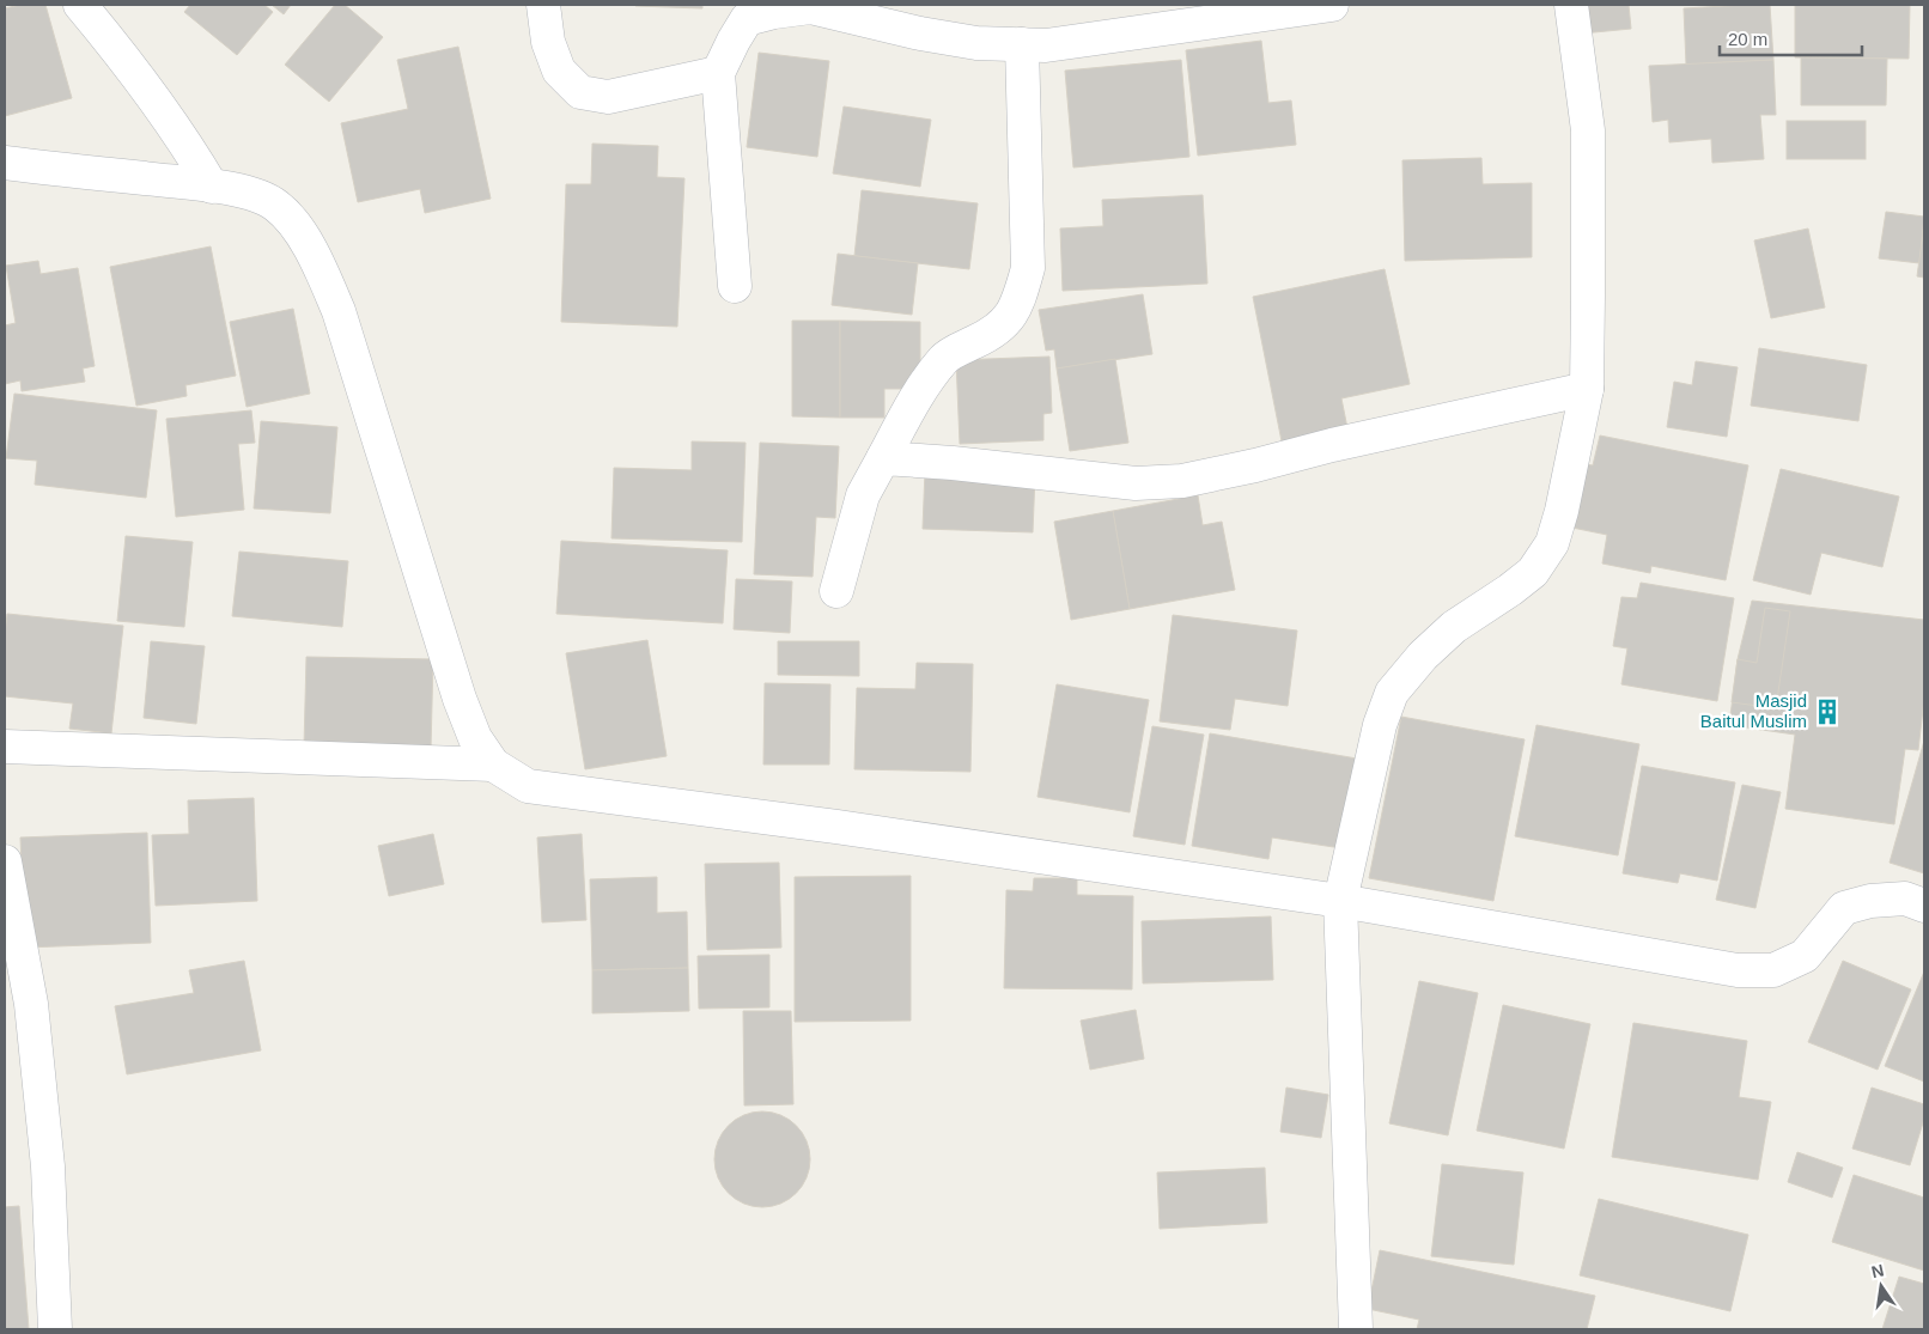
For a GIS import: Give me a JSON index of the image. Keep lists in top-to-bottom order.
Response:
{
  "places": {
    "building": ["Masjid Baitul Muslim"]
  },
  "scale_bar": "20 m",
  "north": "top"
}
